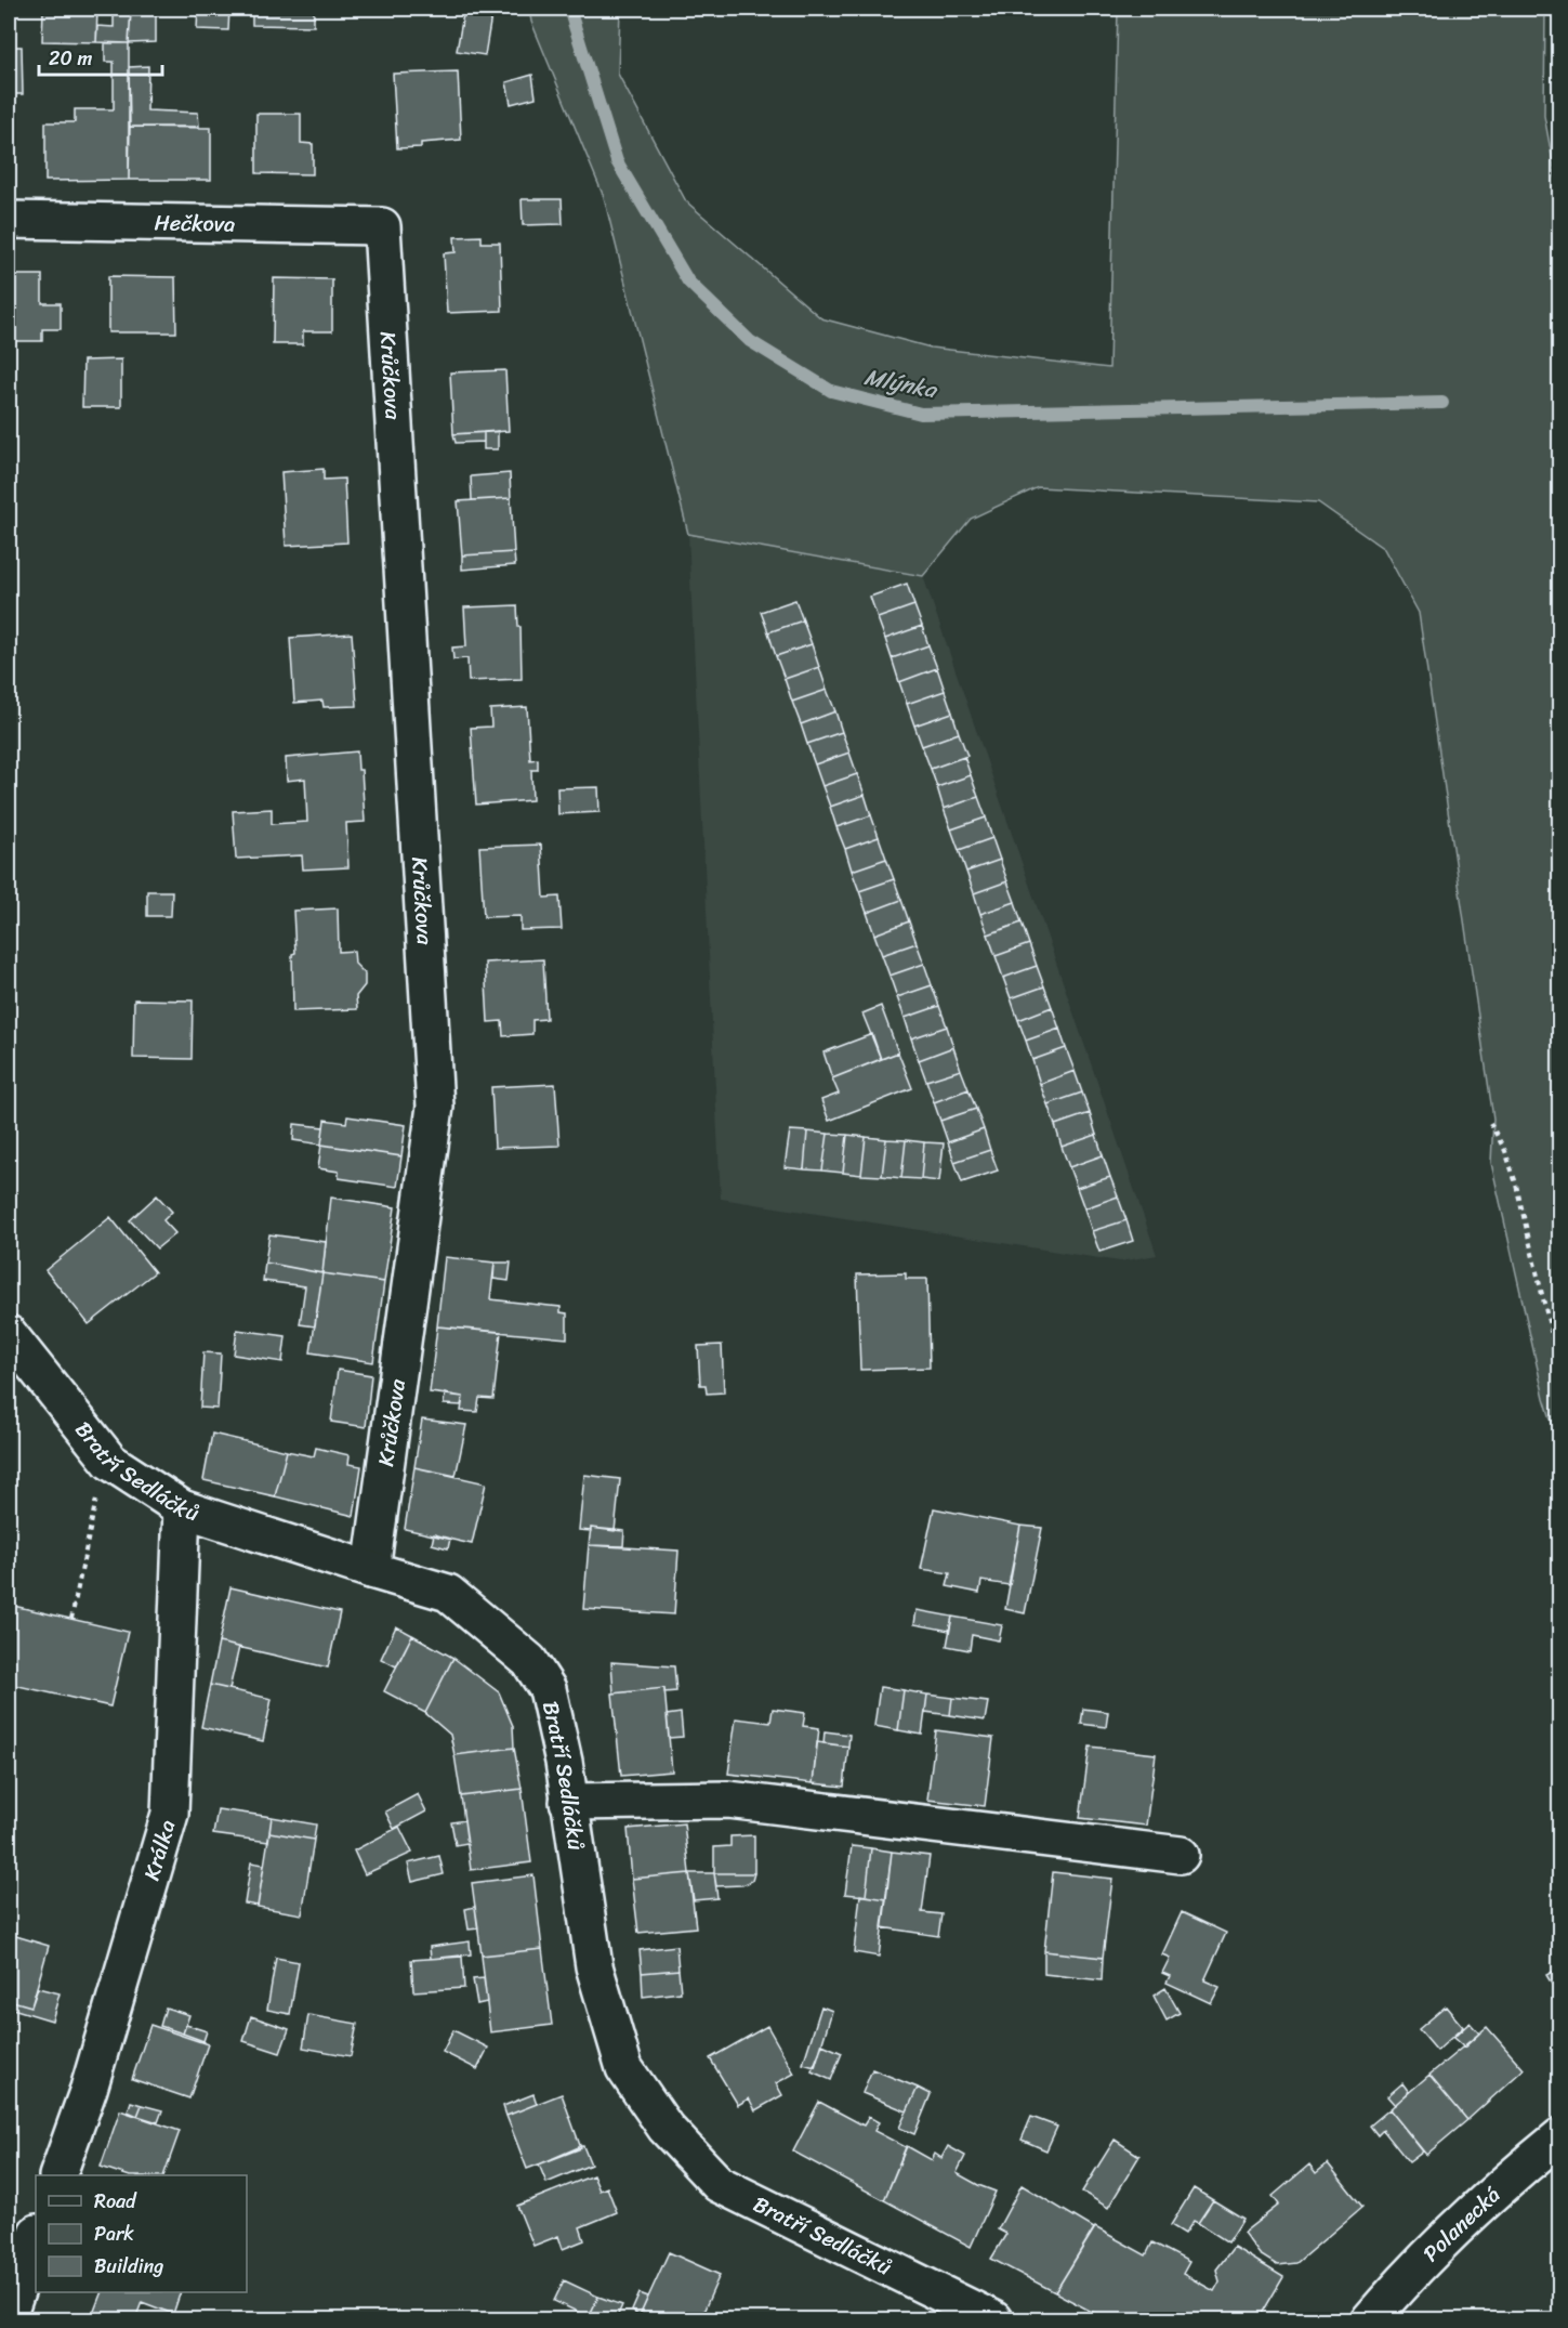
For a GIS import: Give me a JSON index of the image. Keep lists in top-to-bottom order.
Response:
{
  "streets": {
    "street": [
      "Hečkova",
      "Krůčkova",
      "Bratří Sedláčků",
      "Králka",
      "Polanecká"
    ]
  },
  "crossings": [
    ["Hečkova", "Krůčkova"],
    ["Krůčkova", "Bratří Sedláčků"],
    ["Bratří Sedláčků", "Králka"]
  ],
  "water": ["Mlýnka"],
  "legend": ["Road", "Park", "Building"],
  "scale_bar": "20 m"
}
